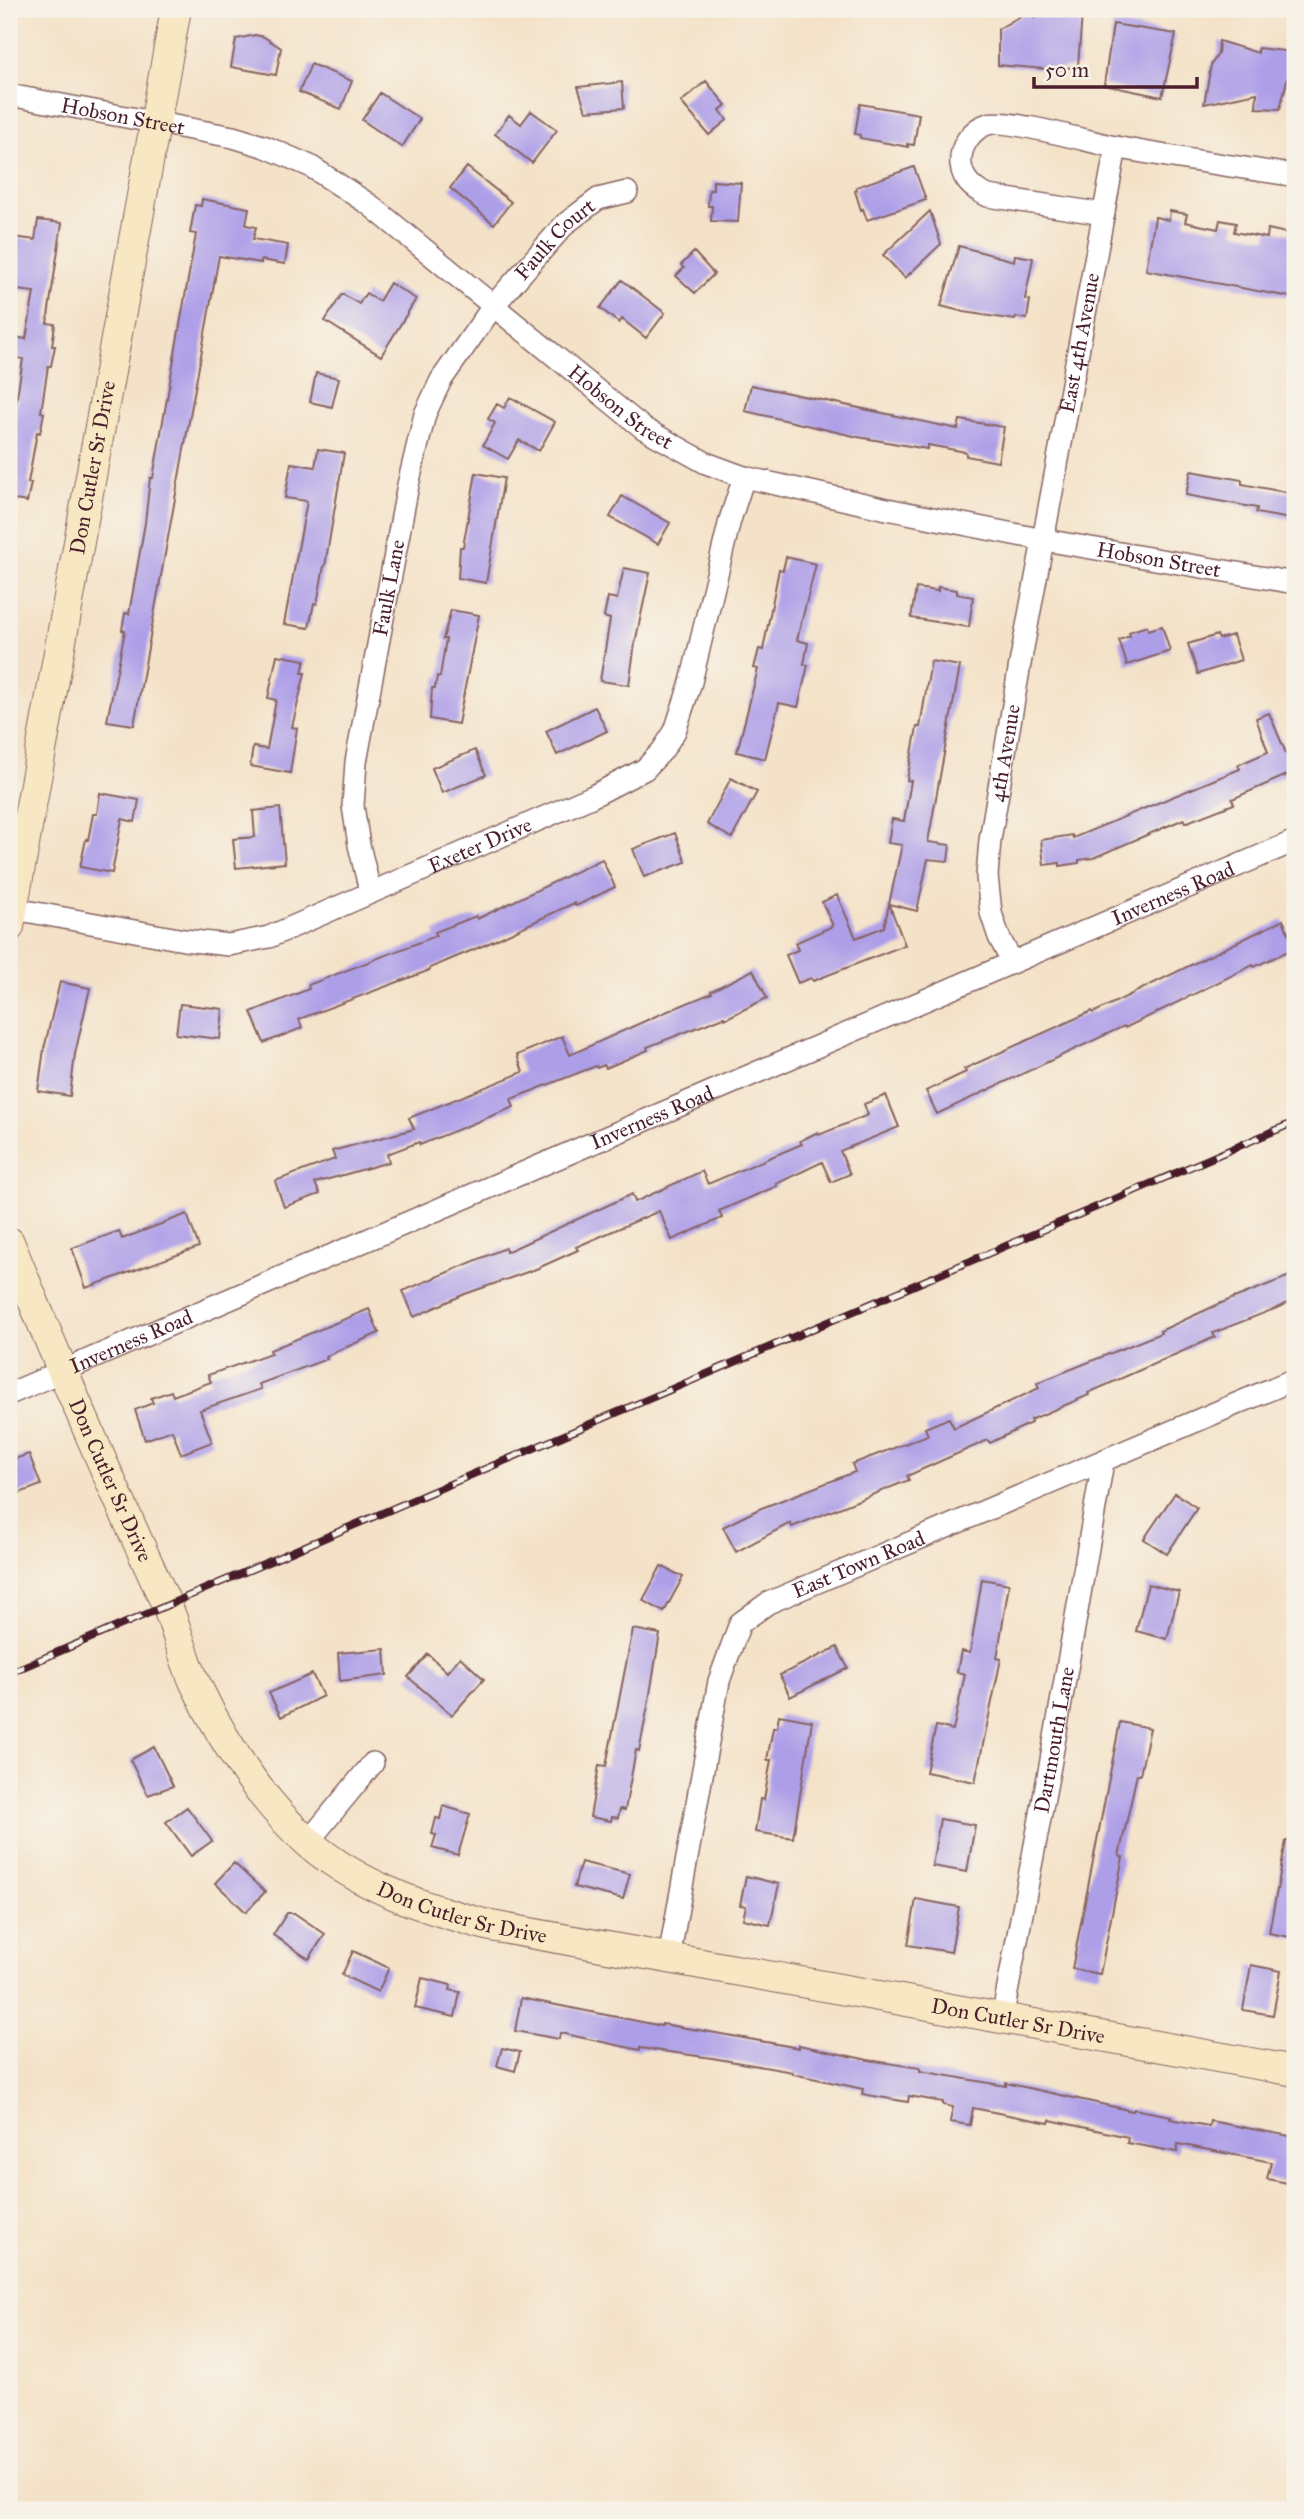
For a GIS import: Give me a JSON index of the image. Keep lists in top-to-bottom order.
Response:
{
  "streets": {
    "street": [
      "Hobson Street",
      "Faulk Court",
      "East 4th Avenue",
      "Don Cutler Sr Drive",
      "Faulk Lane",
      "4th Avenue",
      "Exeter Drive",
      "Inverness Road",
      "East Town Road",
      "Dartmouth Lane"
    ]
  },
  "crossings": [
    ["Hobson Street", "Faulk Court"],
    ["Hobson Street", "East 4th Avenue"],
    ["Hobson Street", "Don Cutler Sr Drive"],
    ["Hobson Street", "Faulk Lane"],
    ["Hobson Street", "4th Avenue"],
    ["Hobson Street", "Exeter Drive"],
    ["Faulk Court", "Faulk Lane"],
    ["East 4th Avenue", "4th Avenue"],
    ["Don Cutler Sr Drive", "Exeter Drive"],
    ["Don Cutler Sr Drive", "Inverness Road"],
    ["Don Cutler Sr Drive", "East Town Road"],
    ["Don Cutler Sr Drive", "Dartmouth Lane"],
    ["Faulk Lane", "Exeter Drive"],
    ["4th Avenue", "Inverness Road"],
    ["East Town Road", "Dartmouth Lane"]
  ],
  "scale_bar": "50 m"
}
